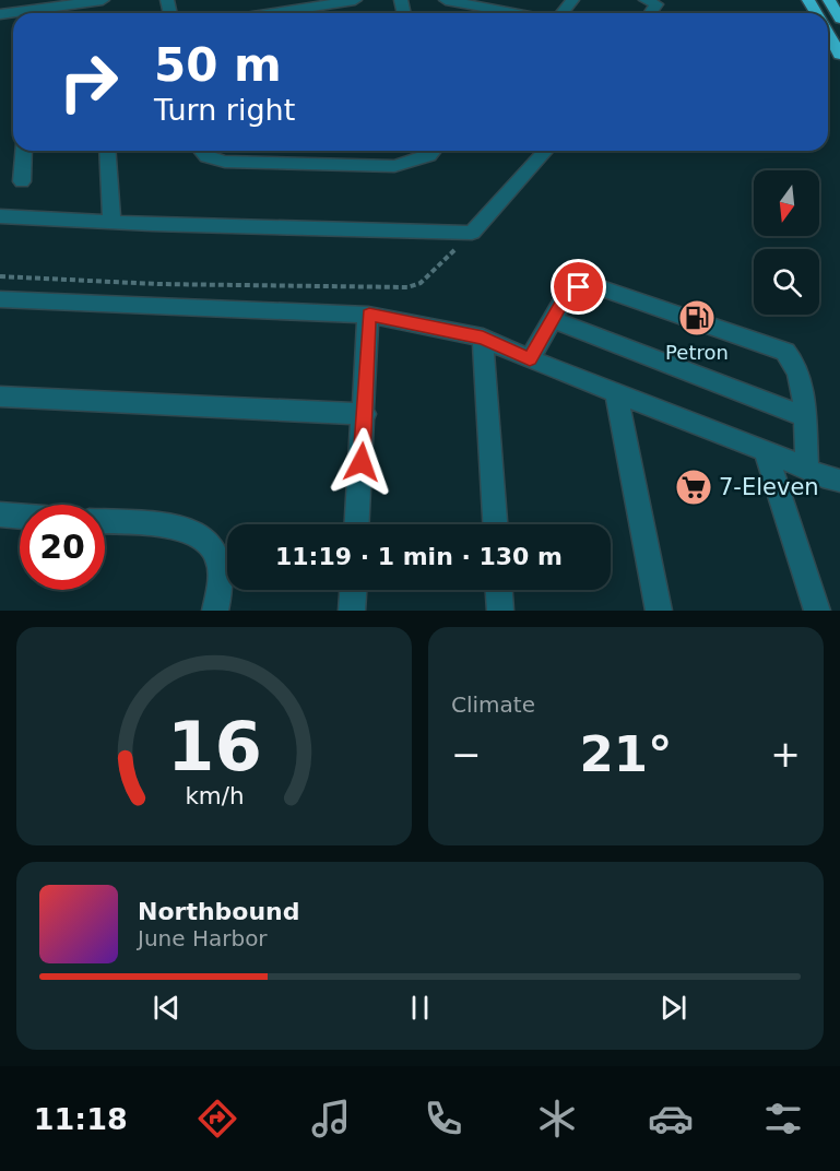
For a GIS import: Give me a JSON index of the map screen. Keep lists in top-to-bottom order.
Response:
{
  "places": {
    "fuel station": ["Petron"],
    "supermarket": ["7-Eleven"]
  },
  "north": "bottom",
  "page": {
    "turn": ["50 m", "Turn right"],
    "limit": "20",
    "trip": "11:19 · 1 min · 130 m",
    "tile": "Climate",
    "heat": ["−", "21°", "+"],
    "song": ["Northbound", "June Harbor"],
    "tabs": "11:18",
    "gauge": ["16", "km/h"]
  }
}
